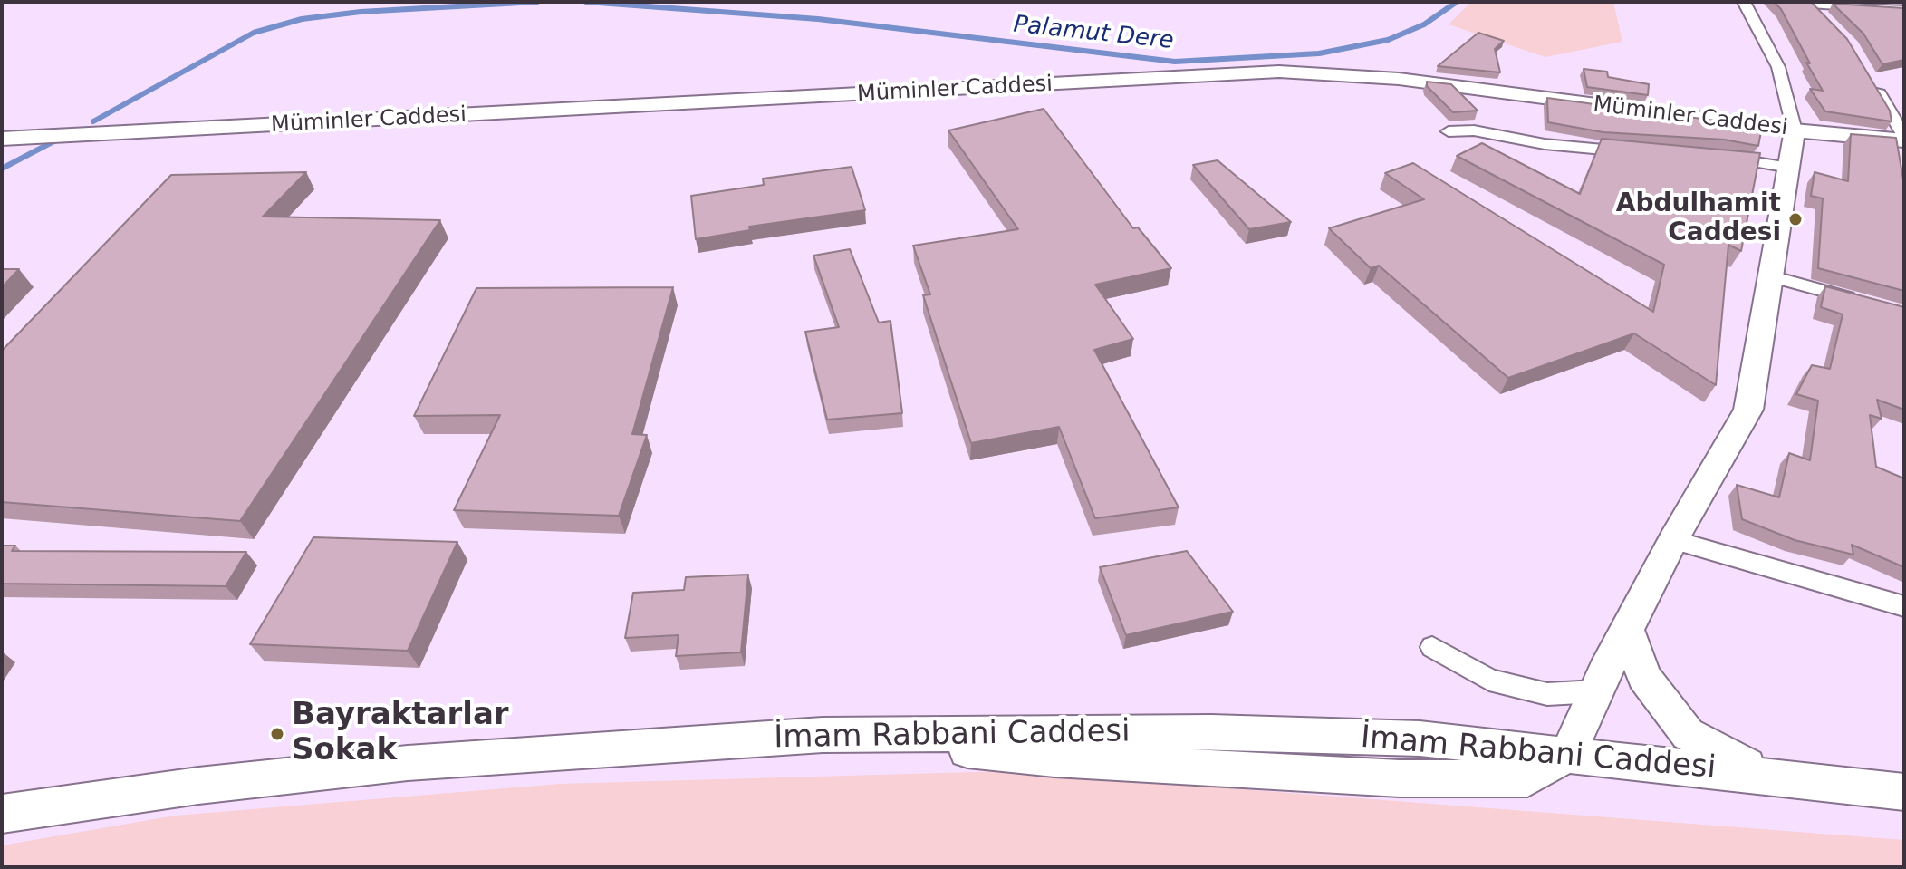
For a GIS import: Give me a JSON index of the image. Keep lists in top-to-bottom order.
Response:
{
  "streets": {
    "main road": ["Müminler Caddesi", "İmam Rabbani Caddesi"]
  },
  "water": ["Palamut Dere"],
  "places": ["Abdulhamit Caddesi", "Bayraktarlar Sokak"]
}
